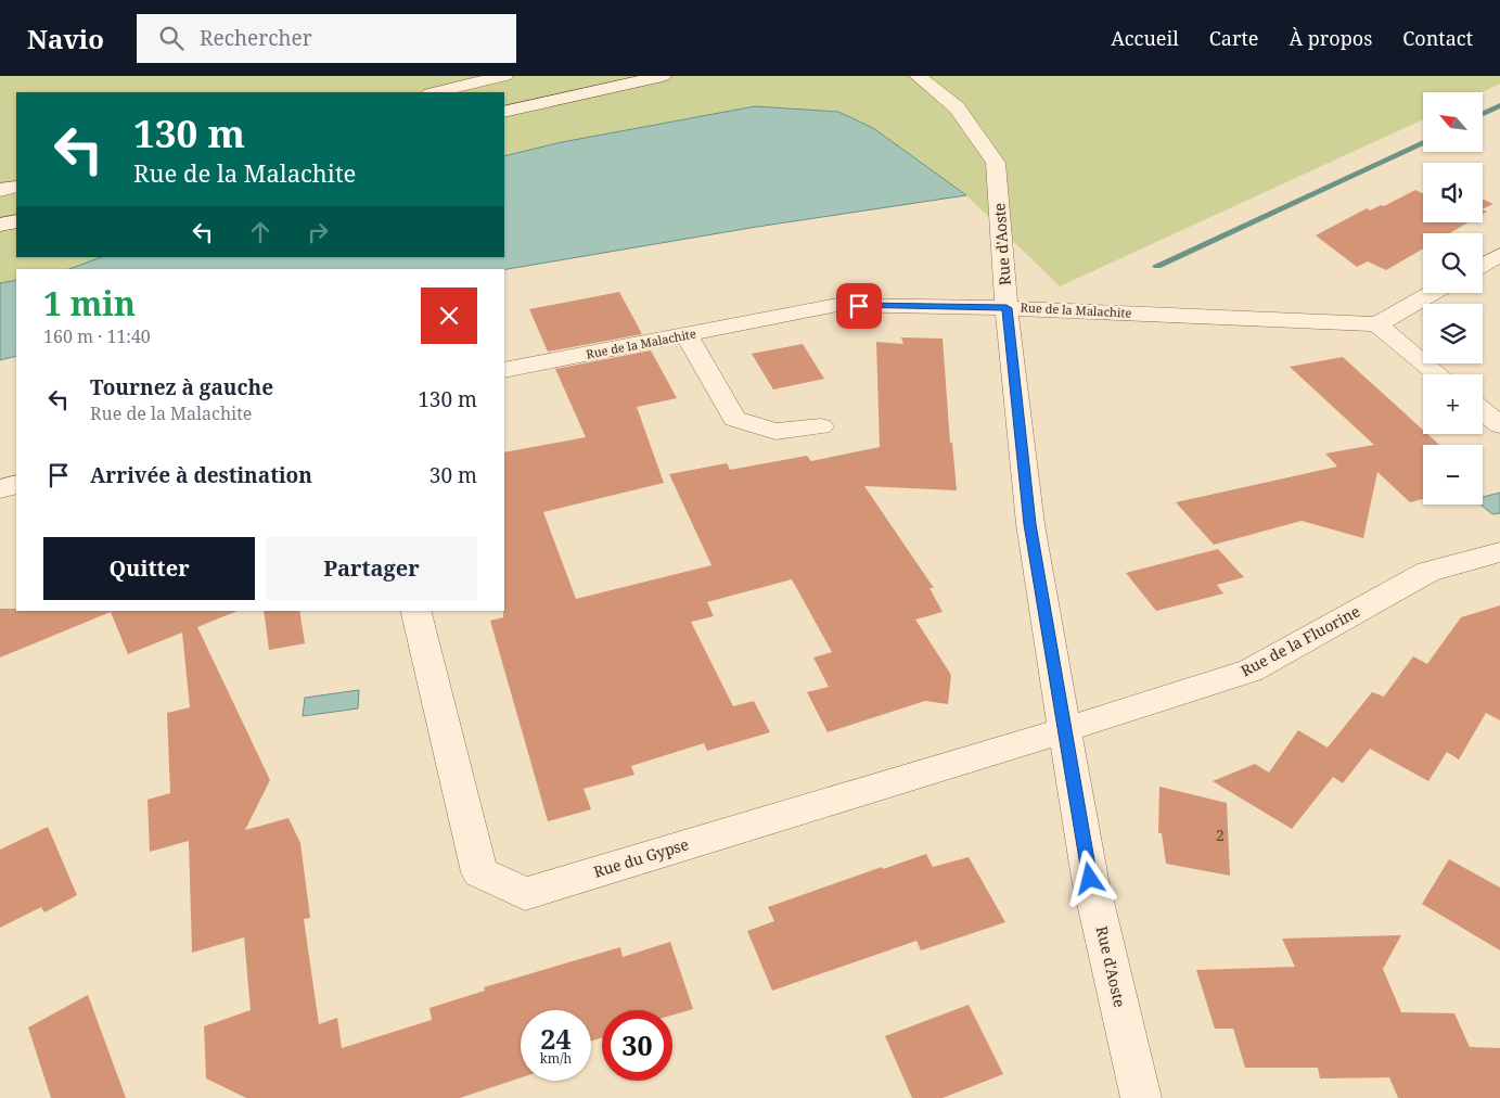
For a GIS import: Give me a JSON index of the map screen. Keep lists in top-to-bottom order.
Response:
{
  "streets": {
    "street": [
      "Rue d'Aoste",
      "Rue de la Malachite",
      "Rue de la Fluorine",
      "Rue du Gypse"
    ]
  },
  "crossings": [
    ["Rue d'Aoste", "Rue de la Malachite"],
    ["Rue d'Aoste", "Rue de la Fluorine"],
    ["Rue d'Aoste", "Rue du Gypse"],
    ["Rue de la Fluorine", "Rue du Gypse"]
  ],
  "house_numbers": ["2"],
  "north": "top left",
  "page": {
    "header": "Navio",
    "search": "Rechercher",
    "nav": [
      "Accueil",
      "Carte",
      "À propos",
      "Contact"
    ],
    "map_buttons": ["+", "−"],
    "turn": ["130 m", "Rue de la Malachite"],
    "heading": ["1 min", "160 m · 11:40"],
    "list": [
      {
        "name": "Tournez à gauche",
        "note": "Rue de la Malachite",
        "value": "130 m"
      },
      {
        "name": "Arrivée à destination",
        "value": "30 m"
      }
    ],
    "buttons": ["Quitter", "Partager"],
    "speed": "24 km/h",
    "limit": "30"
  }
}
